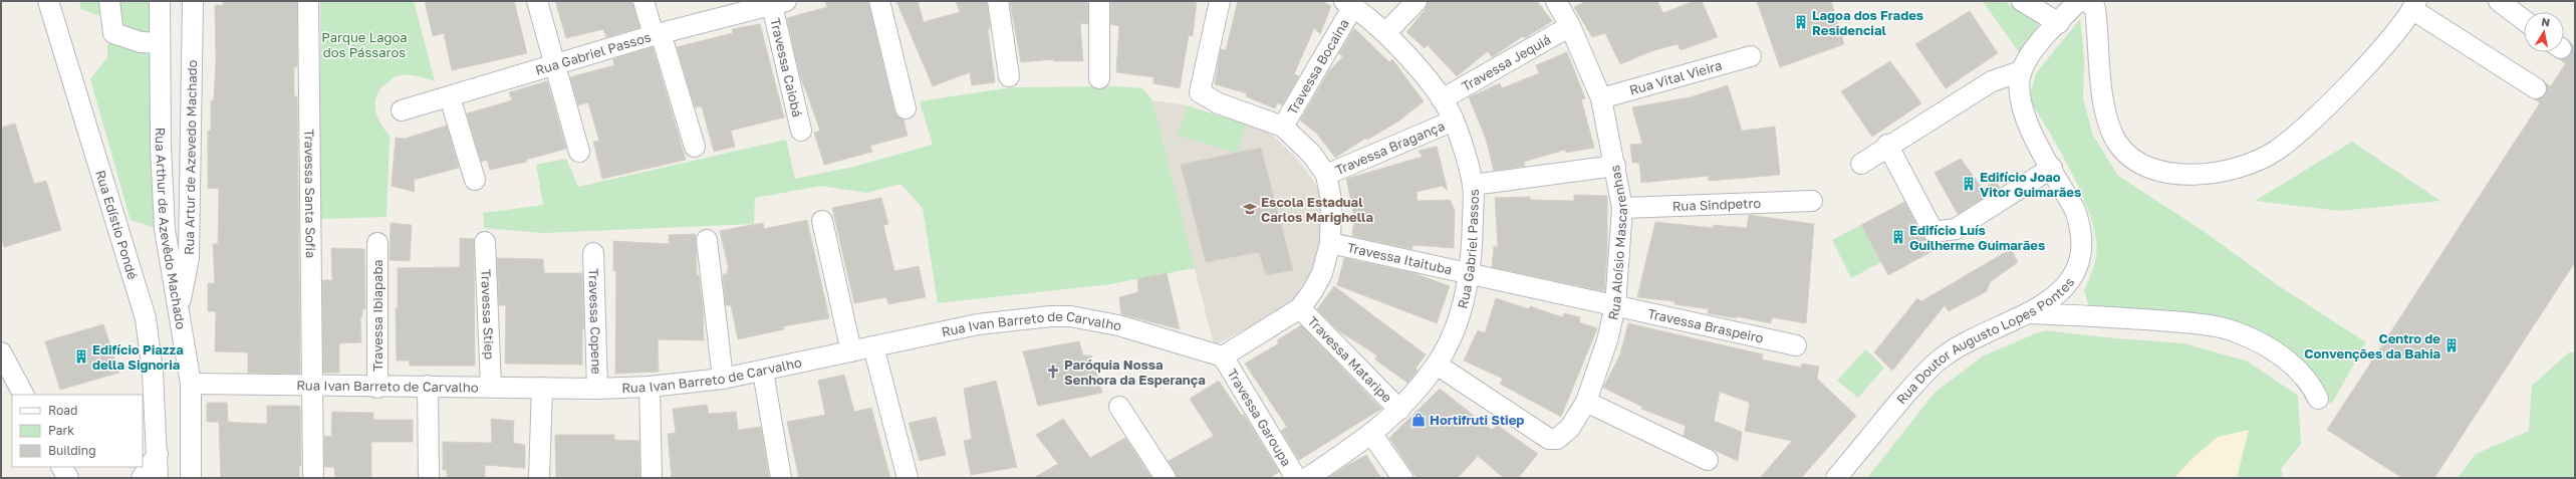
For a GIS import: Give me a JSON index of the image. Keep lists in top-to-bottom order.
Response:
{
  "streets": {
    "street": [
      "Rua Gabriel Passos",
      "Travessa Jequiá",
      "Travessa Bocaina",
      "Travessa Caiobá",
      "Rua Vital Vieira",
      "Travessa Bragança",
      "Rua Artur de Azevedo Machado",
      "Travessa Santa Sofia",
      "Rua Sindpetro",
      "Rua Edístio Pondé",
      "Rua Arthur de Azevêdo Machado",
      "Rua Aloísio Mascarenhas",
      "Travessa Itaituba",
      "Travessa Stiep",
      "Travessa Ibiapaba",
      "Travessa Copene",
      "Travessa Braspeiro",
      "Rua Ivan Barreto de Carvalho",
      "Rua Doutor Augusto Lopes Pontes",
      "Travessa Mataripe",
      "Travessa Garoupa"
    ]
  },
  "crossings": [
    ["Rua Gabriel Passos", "Travessa Jequiá"],
    ["Rua Gabriel Passos", "Travessa Bocaina"],
    ["Rua Gabriel Passos", "Travessa Caiobá"],
    ["Rua Gabriel Passos", "Travessa Bragança"],
    ["Rua Gabriel Passos", "Rua Aloísio Mascarenhas"],
    ["Rua Gabriel Passos", "Travessa Itaituba"],
    ["Rua Gabriel Passos", "Travessa Mataripe"],
    ["Travessa Jequiá", "Rua Aloísio Mascarenhas"],
    ["Rua Vital Vieira", "Rua Aloísio Mascarenhas"],
    ["Rua Artur de Azevedo Machado", "Rua Arthur de Azevêdo Machado"],
    ["Travessa Santa Sofia", "Rua Ivan Barreto de Carvalho"],
    ["Rua Sindpetro", "Rua Aloísio Mascarenhas"],
    ["Rua Arthur de Azevêdo Machado", "Rua Ivan Barreto de Carvalho"],
    ["Rua Aloísio Mascarenhas", "Travessa Itaituba"],
    ["Rua Aloísio Mascarenhas", "Travessa Braspeiro"],
    ["Travessa Itaituba", "Travessa Braspeiro"],
    ["Travessa Stiep", "Rua Ivan Barreto de Carvalho"],
    ["Travessa Ibiapaba", "Rua Ivan Barreto de Carvalho"],
    ["Travessa Copene", "Rua Ivan Barreto de Carvalho"],
    ["Rua Ivan Barreto de Carvalho", "Travessa Garoupa"]
  ],
  "parks": ["Parque Lagoa dos Pássaros"],
  "places": {
    "building": [
      "Lagoa dos Frades Residencial",
      "Edifício Joao Vitor Guimarães",
      "Edifício Luís Guilherme Guimarães",
      "Centro de Convenções da Bahia",
      "Edifício Piazza della Signoria"
    ],
    "school or university": ["Escola Estadual Carlos Marighella"],
    "church": ["Paróquia Nossa Senhora da Esperança"],
    "shop": ["Hortifruti Stiep"]
  },
  "legend": ["Road", "Park", "Building"],
  "north": "top"
}
